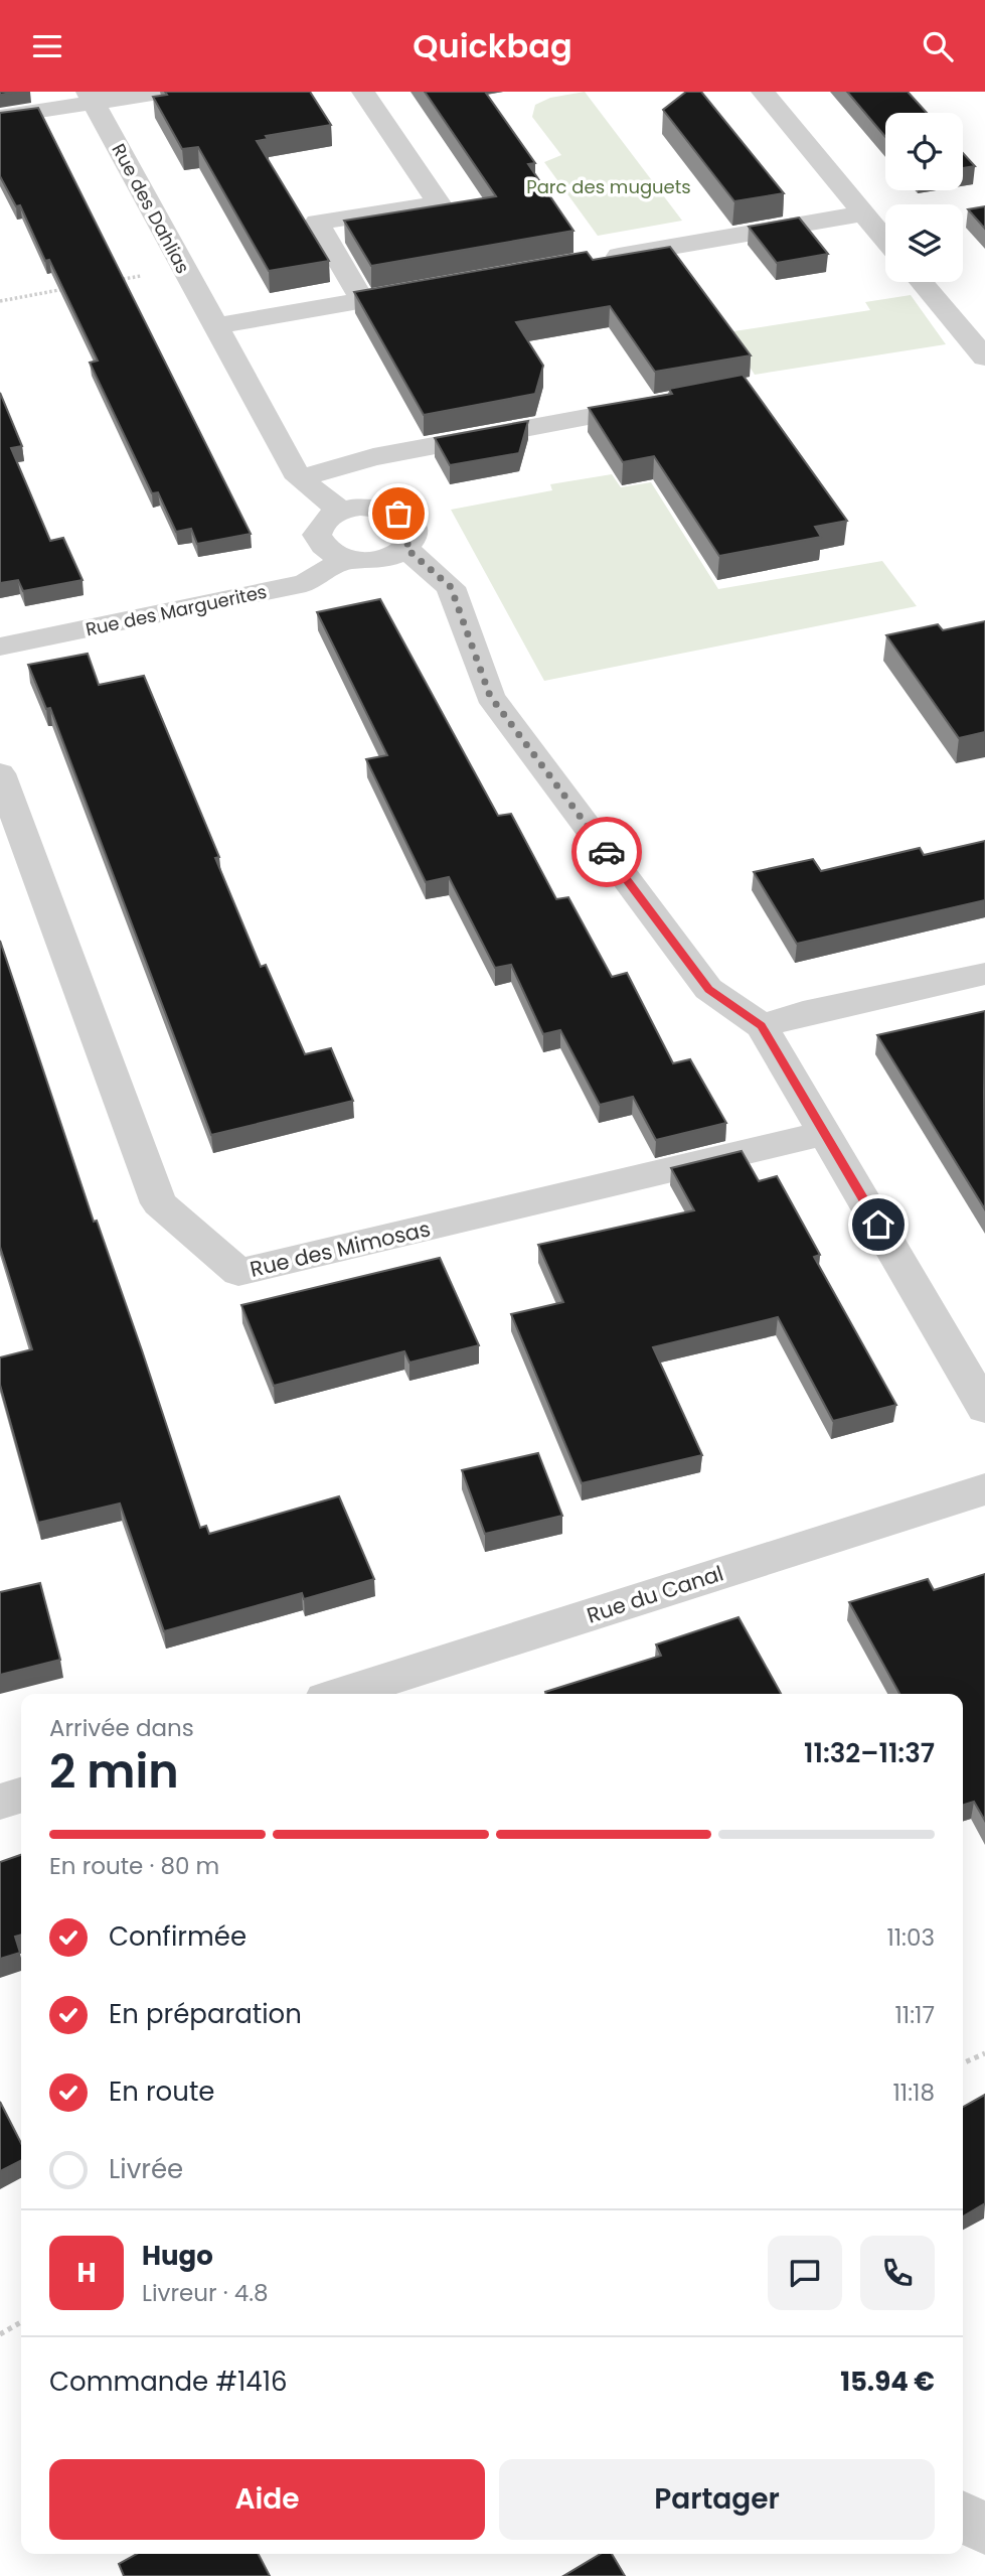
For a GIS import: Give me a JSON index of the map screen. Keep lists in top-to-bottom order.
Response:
{
  "streets": {
    "street": [
      "Rue des Dahlias",
      "Rue des Marguerites",
      "Rue des Mimosas",
      "Rue du Canal"
    ]
  },
  "parks": ["Parc des muguets"],
  "page": {
    "header": "Quickbag",
    "heading": ["2 min", "Arrivée dans", "11:32–11:37"],
    "panel": [
      "Hugo",
      "Livreur · 4.8",
      "Commande #1416",
      "15.94 €"
    ],
    "bar": "En route · 80 m",
    "list": [
      ["Confirmée", "11:03"],
      ["En préparation", "11:17"],
      ["En route", "11:18"],
      "Livrée"
    ],
    "round": "H",
    "buttons": ["Aide", "Partager"]
  }
}
